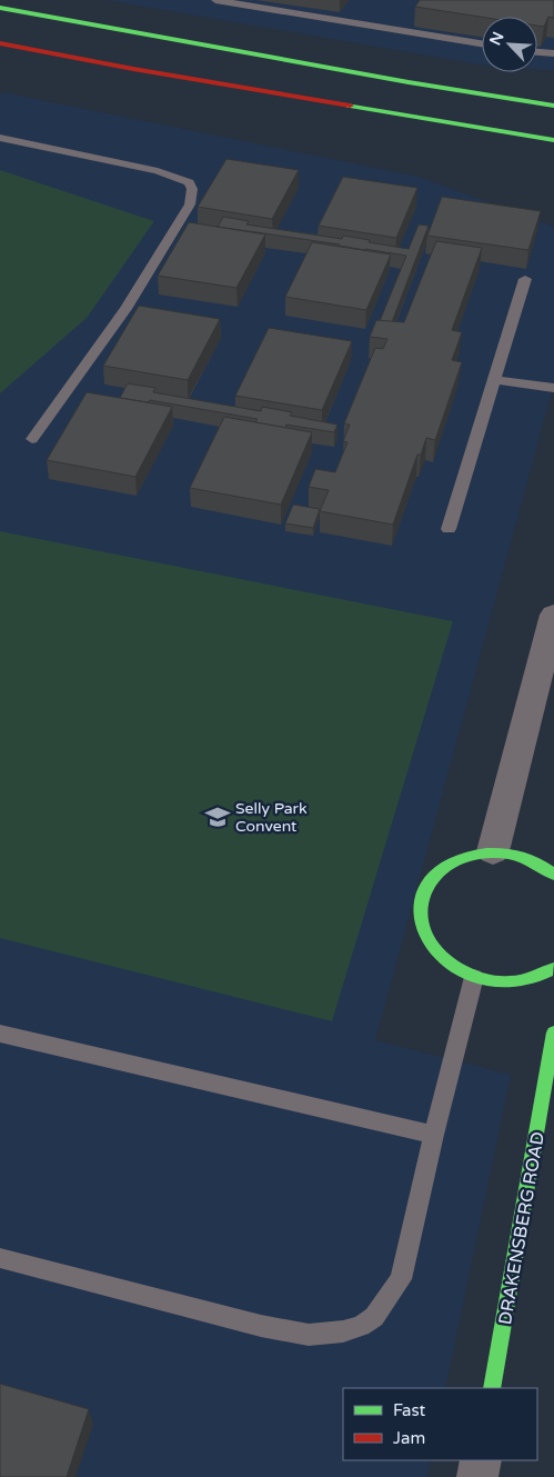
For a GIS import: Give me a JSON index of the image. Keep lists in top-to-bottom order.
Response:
{
  "streets": {
    "main road": ["DRAKENSBERG ROAD"]
  },
  "places": {
    "school or university": ["Selly Park Convent"]
  },
  "legend": ["Fast", "Jam"],
  "north": "top left"
}
